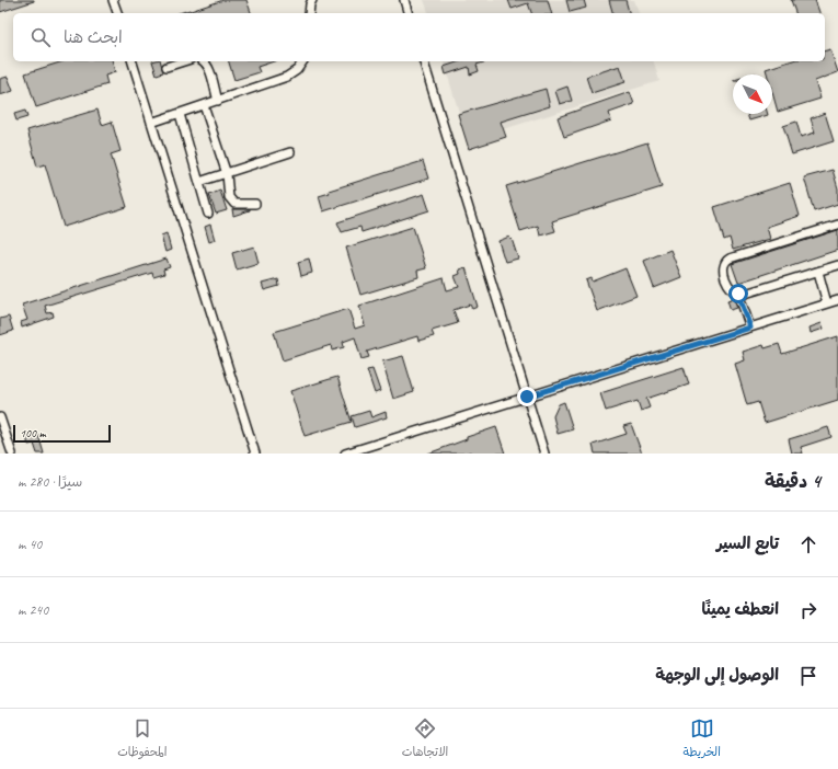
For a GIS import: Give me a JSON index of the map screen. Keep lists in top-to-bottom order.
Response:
{
  "scale_bar": "100 m",
  "north": "bottom right",
  "page": {
    "search": "ابحث هنا",
    "scale": "100 m",
    "heading": ["4 دقيقة", "سيرًا · 280 m"],
    "list": [
      ["تابع السير", "40 m"],
      ["انعطف يمينًا", "240 m"],
      "الوصول إلى الوجهة"
    ],
    "nav": ["الخريطة", "الاتجاهات", "المحفوظات"]
  }
}
